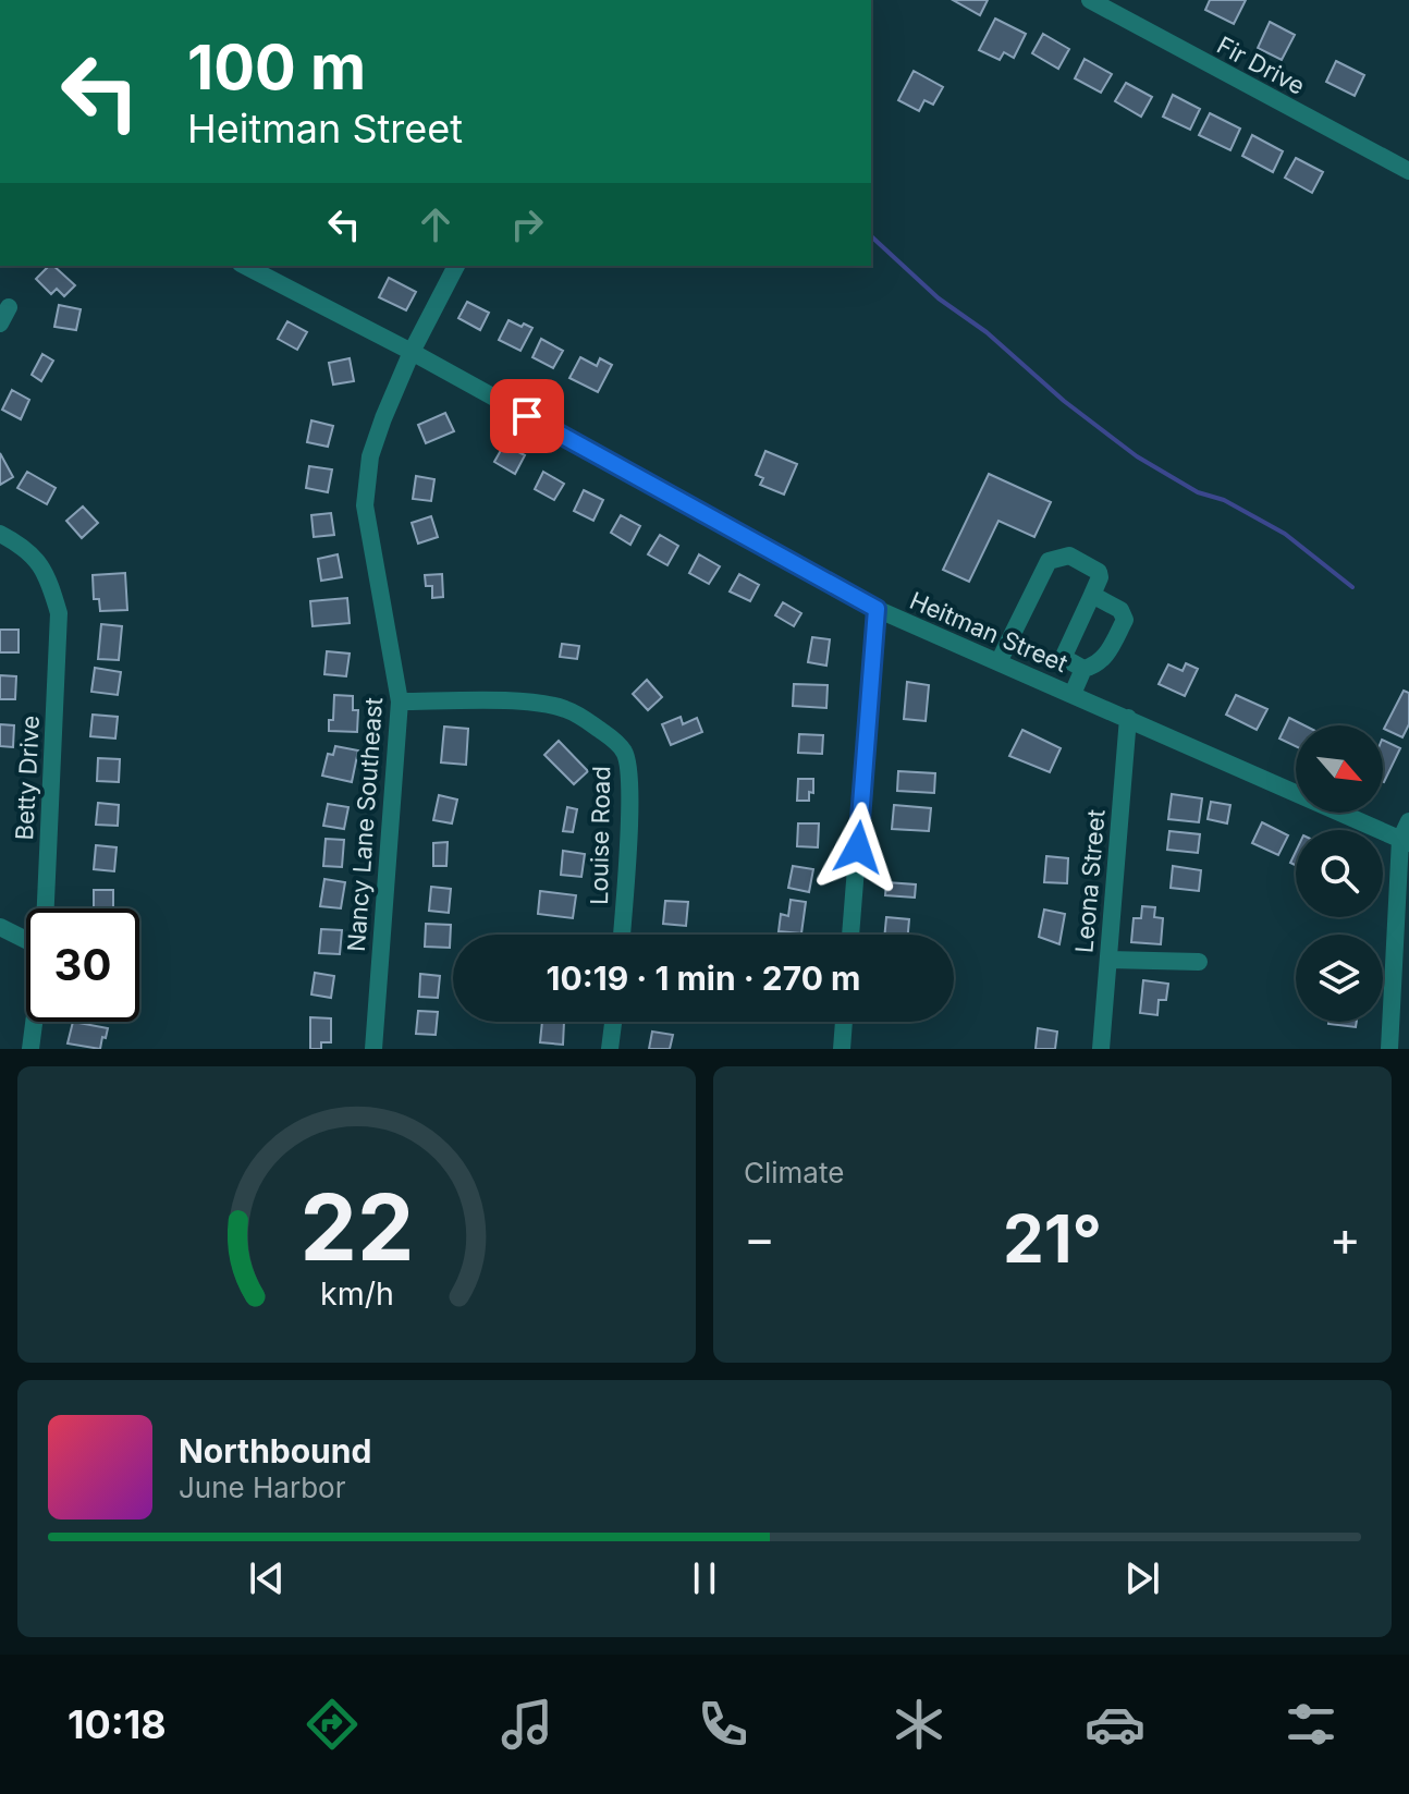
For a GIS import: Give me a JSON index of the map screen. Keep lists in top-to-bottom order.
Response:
{
  "streets": {
    "street": [
      "Fir Drive",
      "Heitman Street",
      "Betty Drive",
      "Nancy Lane Southeast",
      "Louise Road",
      "Leona Street"
    ]
  },
  "crossings": [
    ["Heitman Street", "Nancy Lane Southeast"],
    ["Heitman Street", "Leona Street"],
    ["Nancy Lane Southeast", "Louise Road"]
  ],
  "north": "bottom right",
  "page": {
    "turn": ["100 m", "Heitman Street"],
    "limit": "30",
    "trip": "10:19 · 1 min · 270 m",
    "tile": "Climate",
    "heat": ["−", "21°", "+"],
    "song": ["Northbound", "June Harbor"],
    "tabs": "10:18",
    "gauge": ["22", "km/h"]
  }
}
